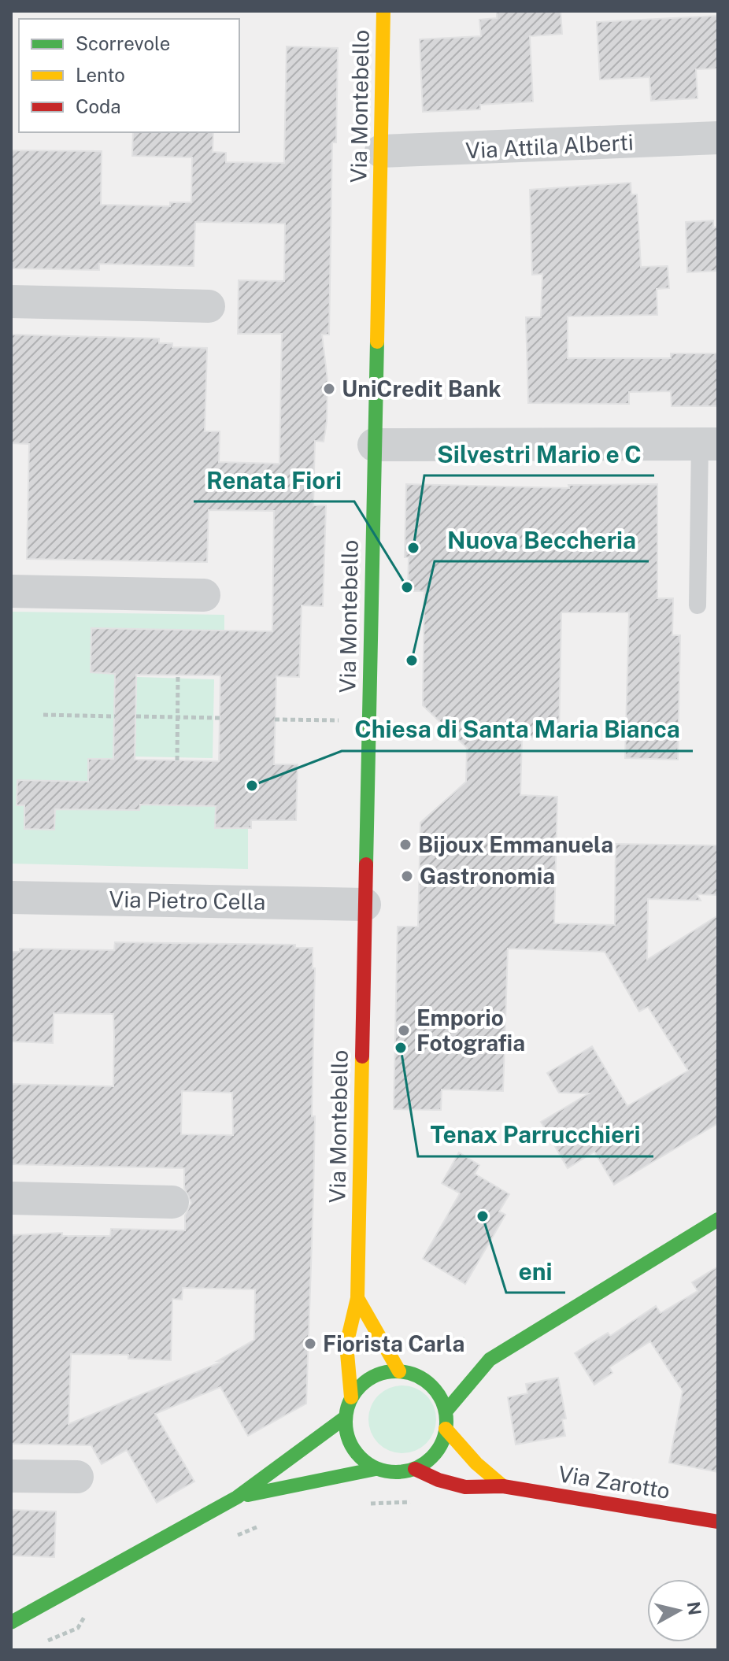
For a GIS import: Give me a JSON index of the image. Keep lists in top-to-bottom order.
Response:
{
  "streets": {
    "street": [
      "Via Montebello",
      "Via Attila Alberti",
      "Via Pietro Cella",
      "Via Zarotto"
    ]
  },
  "crossings": [
    ["Via Montebello", "Via Attila Alberti"],
    ["Via Montebello", "Via Pietro Cella"],
    ["Via Montebello", "Via Zarotto"]
  ],
  "places": [
    "UniCredit Bank",
    "Silvestri Mario e C",
    "Renata Fiori",
    "Nuova Beccheria",
    "Chiesa di Santa Maria Bianca",
    "Bijoux Emmanuela",
    "Gastronomia",
    "Emporio Fotografia",
    "Tenax Parrucchieri",
    "eni",
    "Fiorista Carla"
  ],
  "legend": ["Scorrevole", "Lento", "Coda"],
  "north": "right"
}
